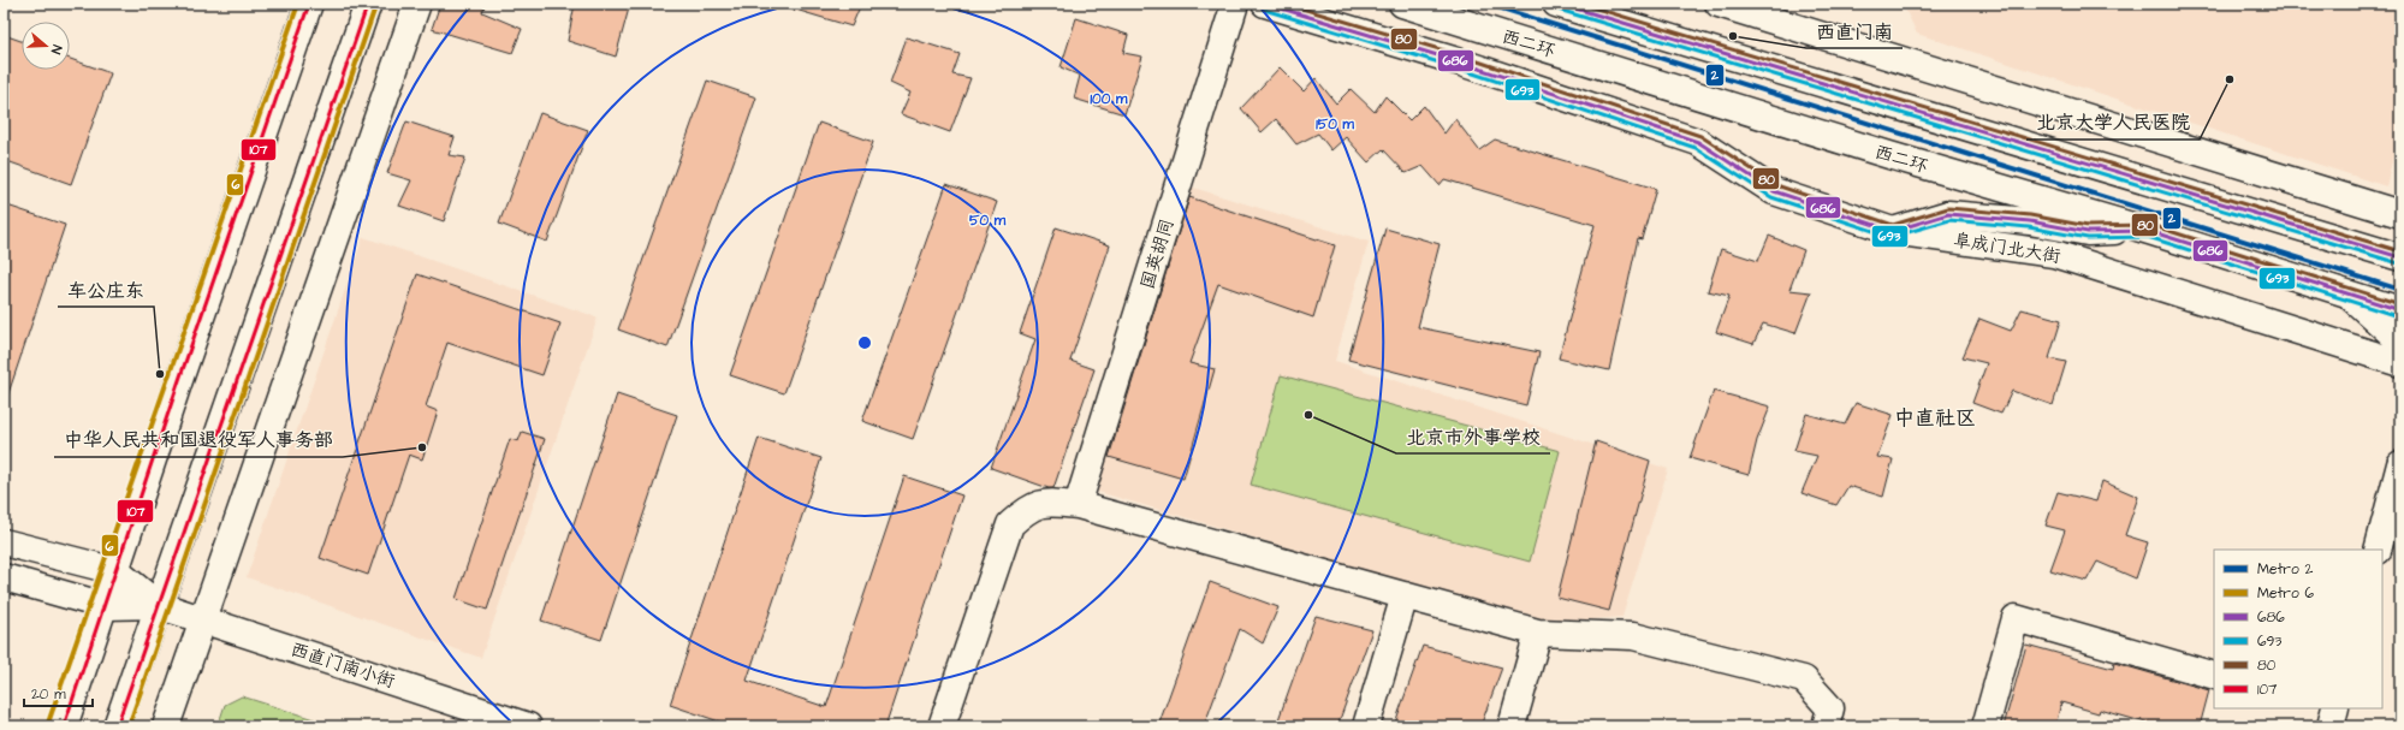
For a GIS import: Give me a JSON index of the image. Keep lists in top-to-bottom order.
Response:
{
  "streets": {
    "main road": [
      "西二环",
      "阜成门北大街",
      "国英胡同",
      "西直门南小街"
    ]
  },
  "districts": ["中直社区"],
  "places": [
    "西直门南",
    "北京大学人民医院",
    "车公庄东",
    "北京市外事学校",
    "中华人民共和国退役军人事务部"
  ],
  "lines": [
    "metro line 2",
    "metro line 6",
    "transit line 686",
    "transit line 80",
    "transit line 107",
    "transit line 693"
  ],
  "legend": [
    "Metro 2",
    "Metro 6",
    "686",
    "693",
    "80",
    "107"
  ],
  "scale_bar": "20 m",
  "north": "right",
  "rings": ["100 m", "150 m", "50 m"]
}
